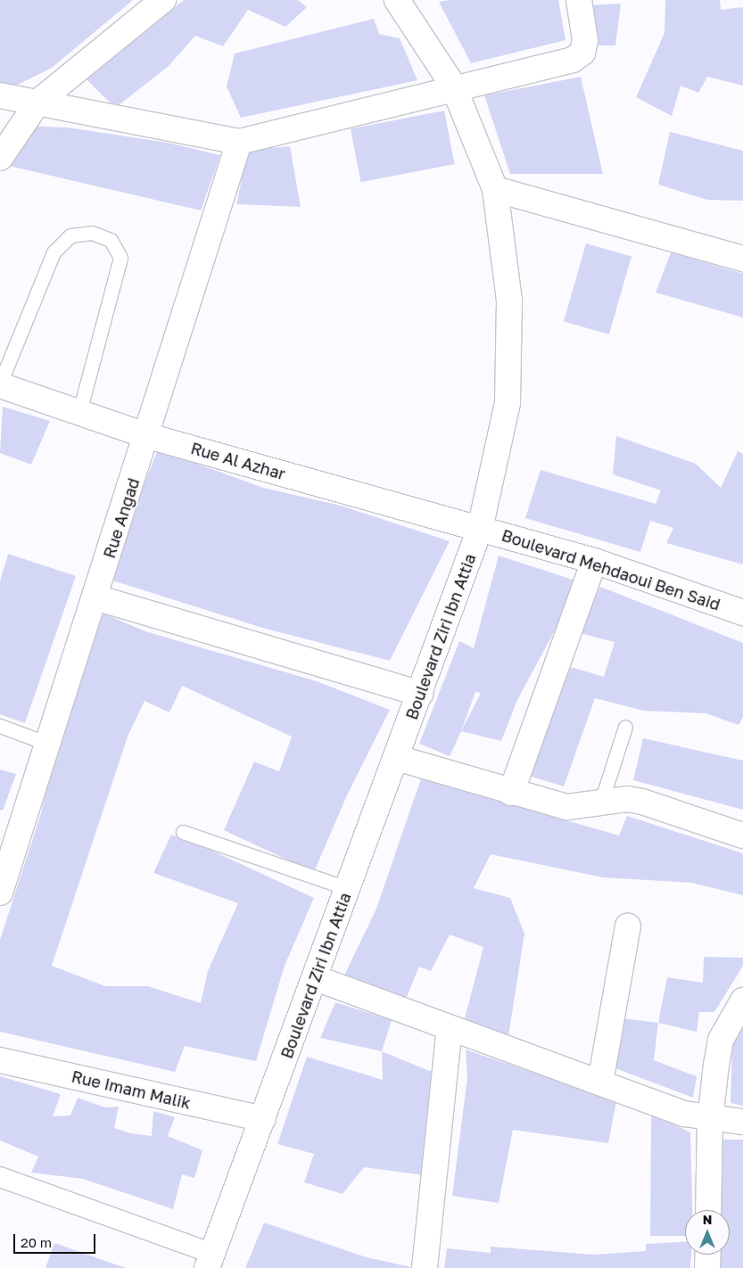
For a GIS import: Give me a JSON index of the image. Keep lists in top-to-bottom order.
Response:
{
  "streets": {
    "street": [
      "Rue Al Azhar",
      "Rue Angad",
      "Boulevard Mehdaoui Ben Said",
      "Boulevard Ziri Ibn Attia",
      "Rue Imam Malik"
    ]
  },
  "crossings": [
    ["Rue Al Azhar", "Rue Angad"],
    ["Rue Al Azhar", "Boulevard Mehdaoui Ben Said"],
    ["Rue Al Azhar", "Boulevard Ziri Ibn Attia"],
    ["Boulevard Mehdaoui Ben Said", "Boulevard Ziri Ibn Attia"],
    ["Boulevard Ziri Ibn Attia", "Rue Imam Malik"]
  ],
  "scale_bar": "20 m",
  "north": "top"
}
